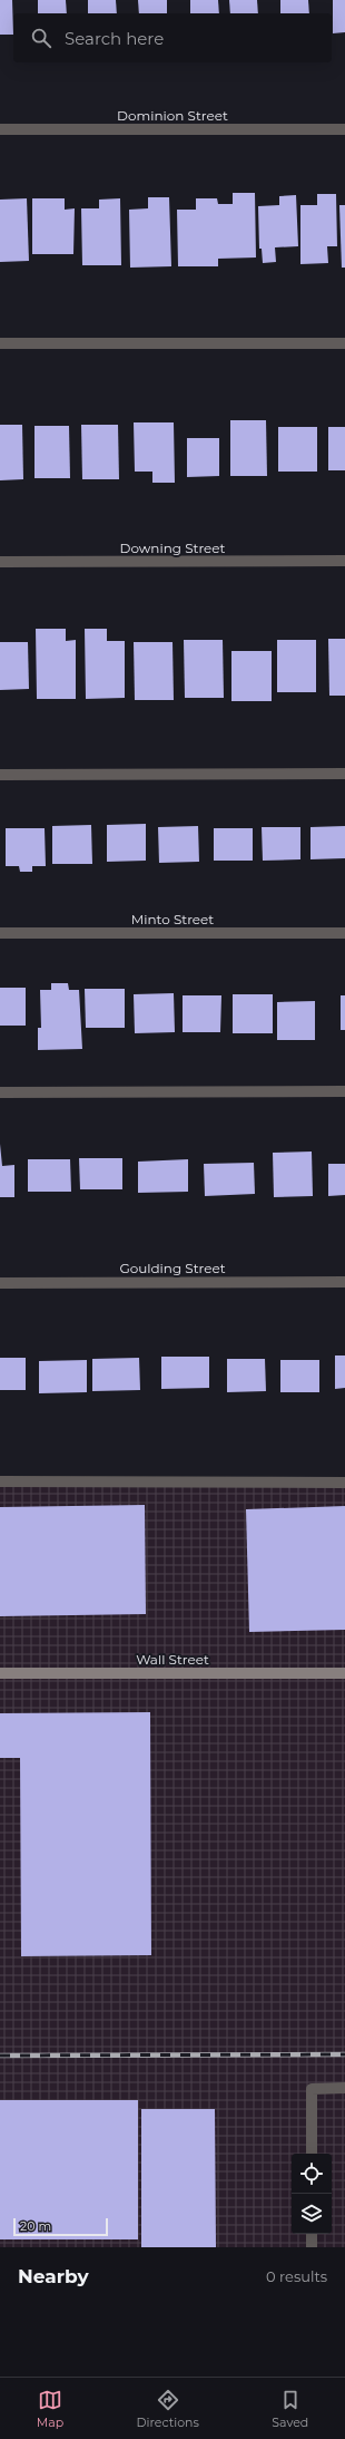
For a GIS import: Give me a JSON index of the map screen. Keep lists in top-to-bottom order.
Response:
{
  "streets": {
    "main road": ["Wall Street"],
    "street": [
      "Dominion Street",
      "Downing Street",
      "Minto Street",
      "Goulding Street"
    ]
  },
  "scale_bar": "20 m",
  "page": {
    "search": "Search here",
    "scale": "20 m",
    "heading": ["Nearby", "0 results"],
    "nav": ["Map", "Directions", "Saved"]
  }
}
